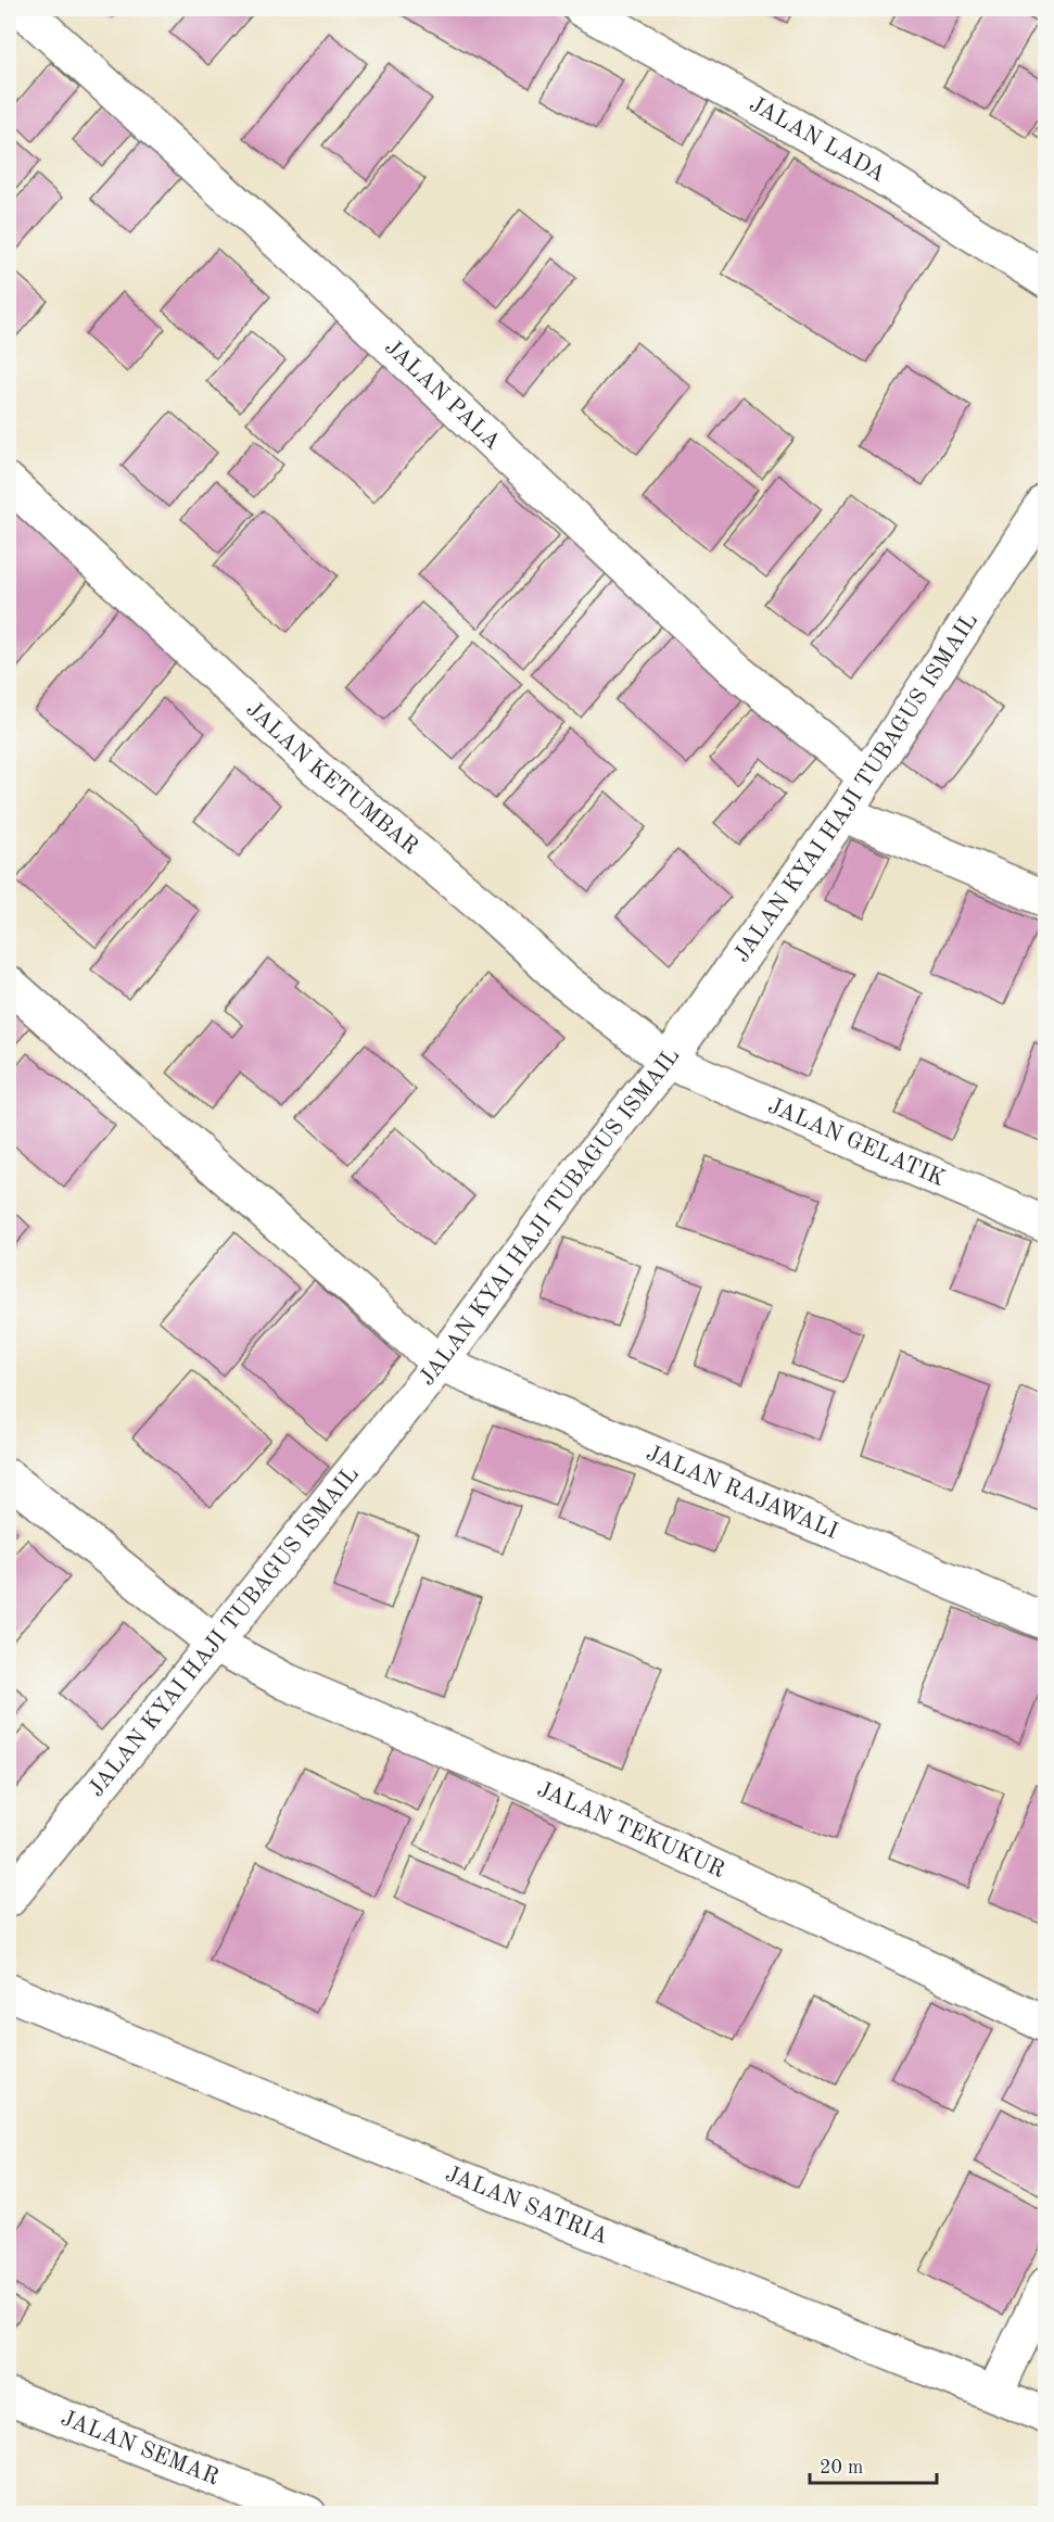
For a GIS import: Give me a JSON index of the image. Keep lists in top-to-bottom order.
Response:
{
  "streets": {
    "street": [
      "JALAN LADA",
      "JALAN PALA",
      "JALAN KETUMBAR",
      "JALAN KYAI HAJI TUBAGUS ISMAIL",
      "JALAN GELATIK",
      "JALAN RAJAWALI",
      "JALAN TEKUKUR",
      "JALAN SATRIA",
      "JALAN SEMAR"
    ]
  },
  "crossings": [
    ["JALAN PALA", "JALAN KYAI HAJI TUBAGUS ISMAIL"],
    ["JALAN KETUMBAR", "JALAN KYAI HAJI TUBAGUS ISMAIL"],
    ["JALAN KETUMBAR", "JALAN GELATIK"],
    ["JALAN KYAI HAJI TUBAGUS ISMAIL", "JALAN GELATIK"],
    ["JALAN KYAI HAJI TUBAGUS ISMAIL", "JALAN RAJAWALI"],
    ["JALAN KYAI HAJI TUBAGUS ISMAIL", "JALAN TEKUKUR"]
  ],
  "scale_bar": "20 m"
}
